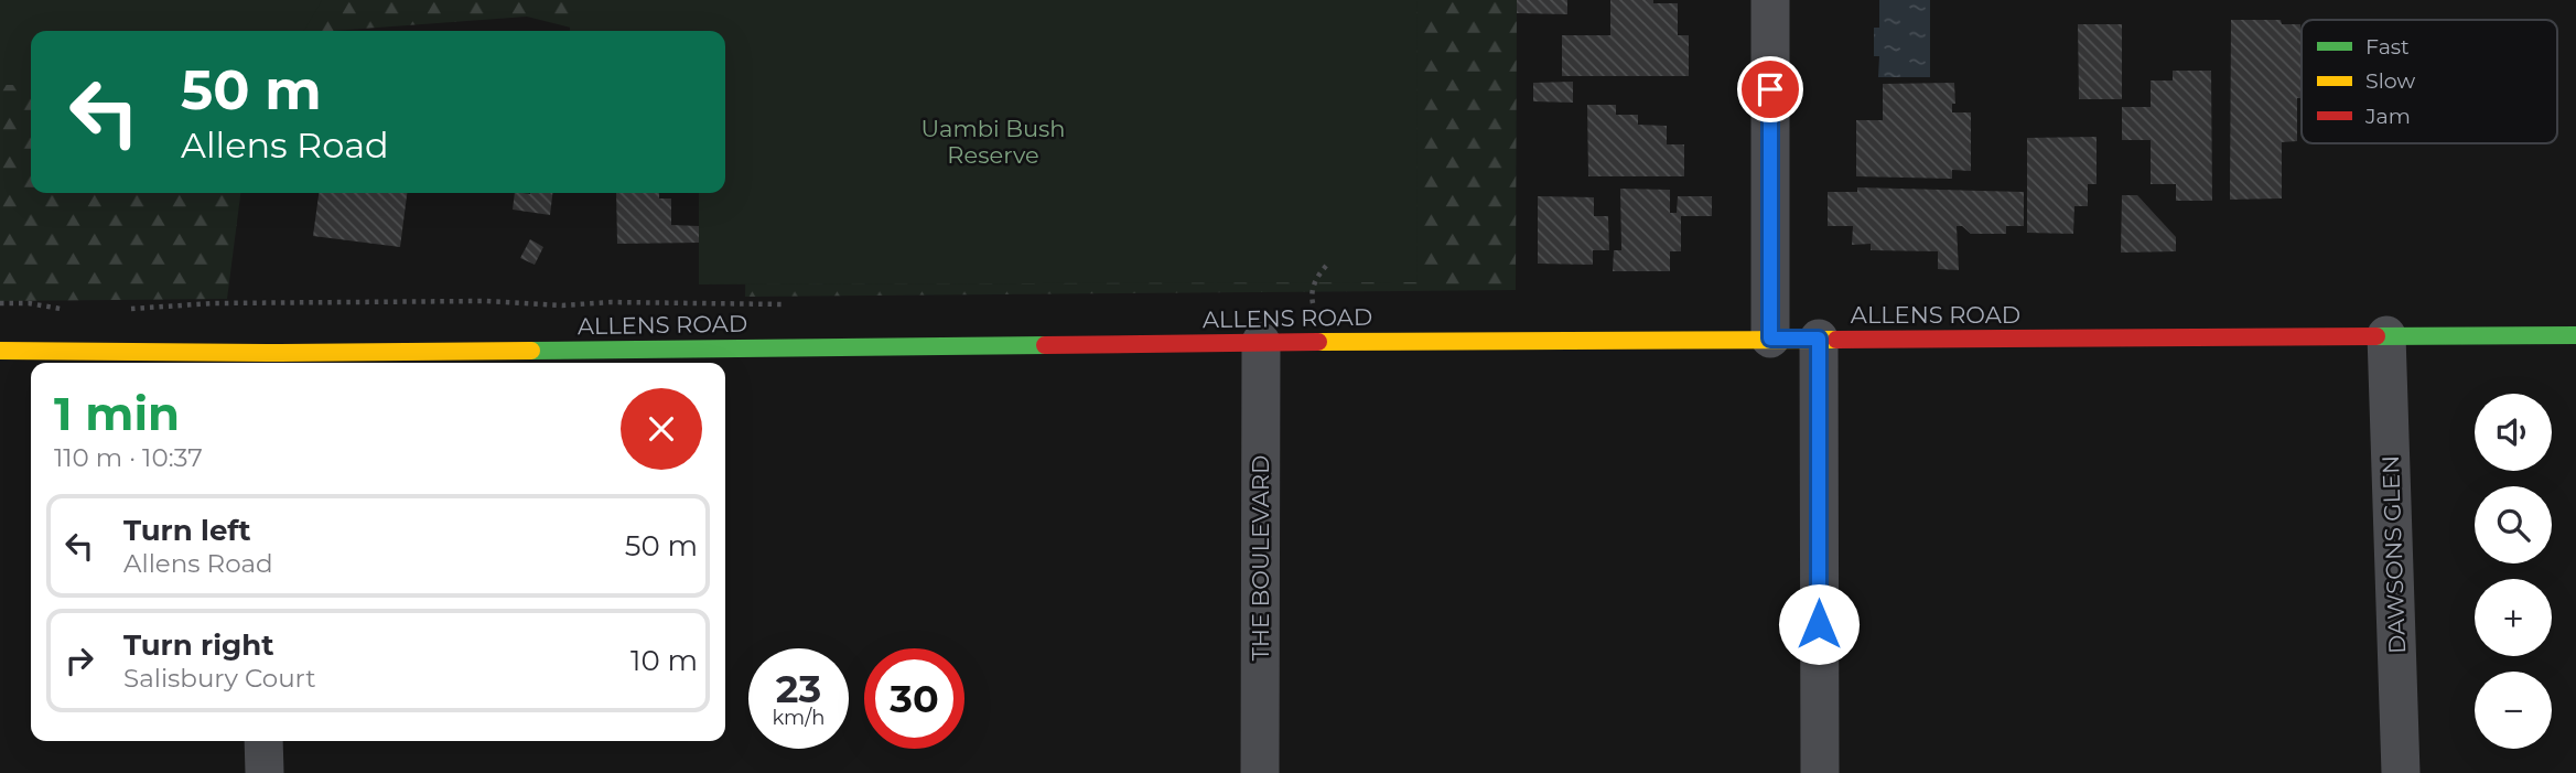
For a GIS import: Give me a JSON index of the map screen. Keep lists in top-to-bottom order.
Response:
{
  "streets": {
    "street": ["ALLENS ROAD", "DAWSONS GLEN", "THE BOULEVARD"]
  },
  "crossings": [
    ["ALLENS ROAD", "DAWSONS GLEN"],
    ["ALLENS ROAD", "THE BOULEVARD"]
  ],
  "parks": ["Uambi Bush Reserve"],
  "legend": ["Fast", "Slow", "Jam"],
  "page": {
    "turn": ["50 m", "Allens Road"],
    "heading": ["1 min", "110 m · 10:37"],
    "map_buttons": ["+", "−"],
    "list": [
      {
        "name": "Turn left",
        "note": "Allens Road",
        "value": "50 m"
      },
      {
        "name": "Turn right",
        "note": "Salisbury Court",
        "value": "10 m"
      }
    ],
    "speed": "23 km/h",
    "limit": "30"
  }
}
